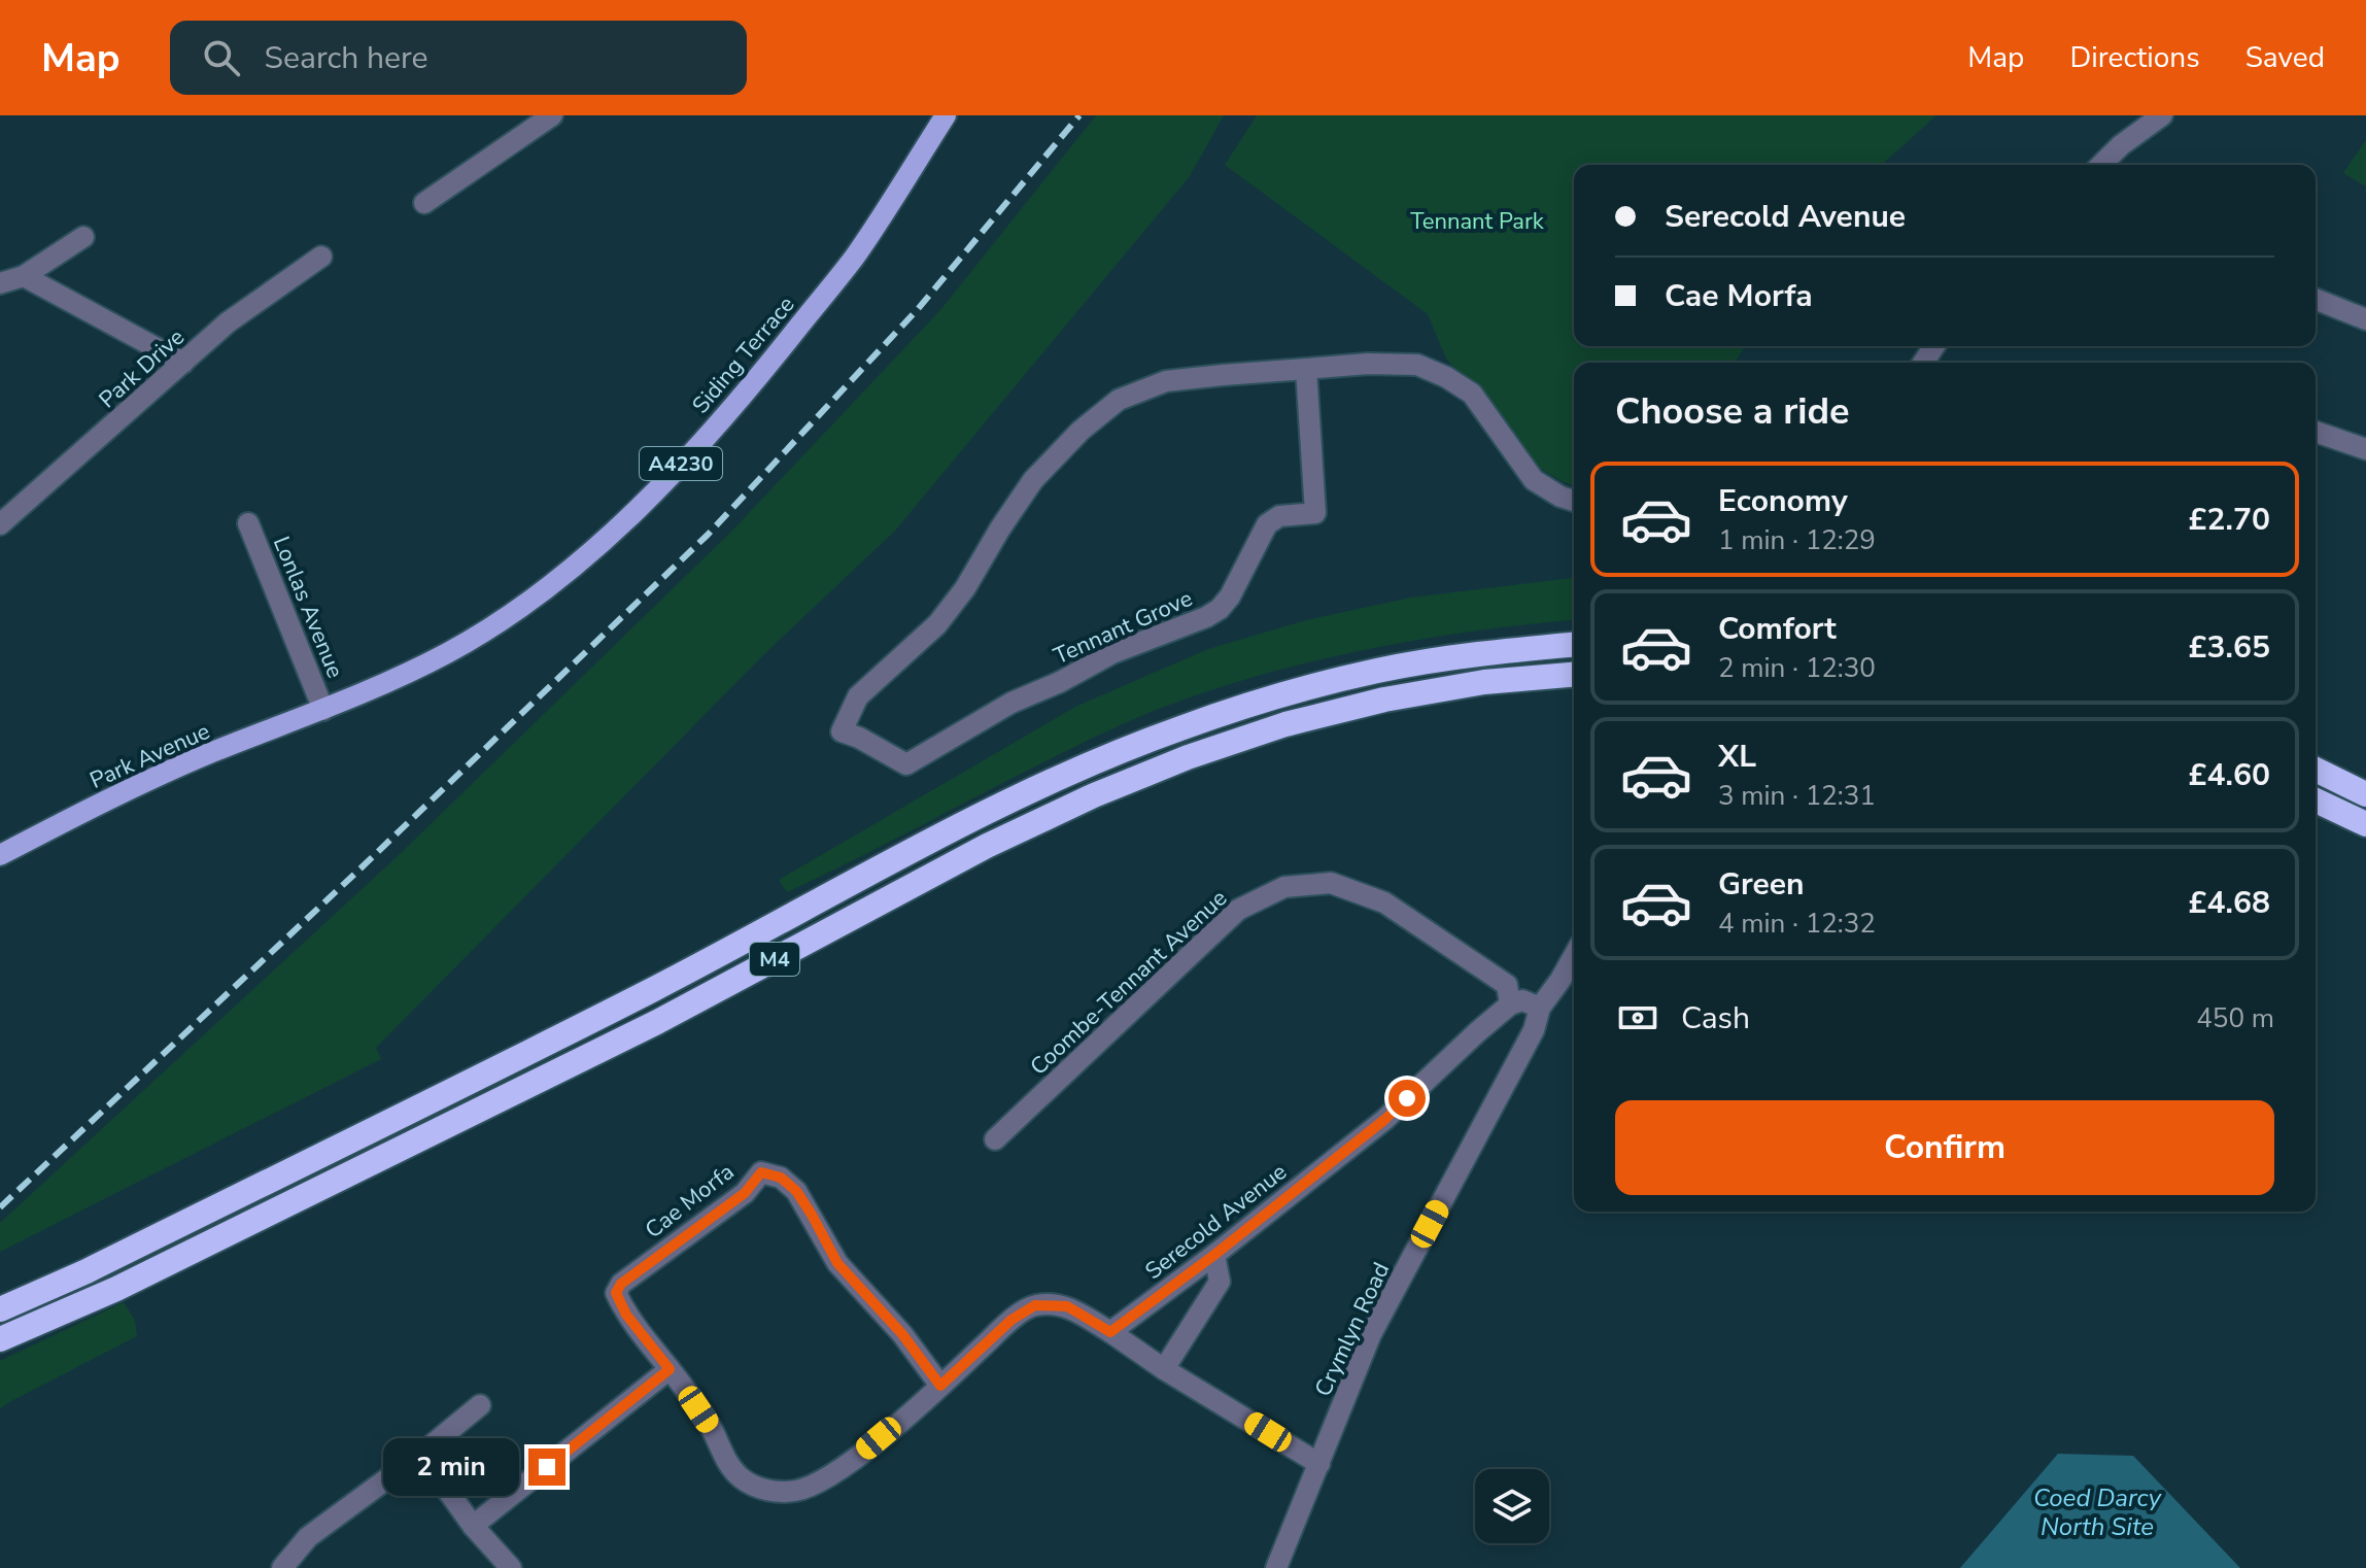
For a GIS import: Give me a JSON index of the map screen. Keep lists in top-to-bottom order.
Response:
{
  "streets": {
    "highway": ["M4"],
    "main road": ["Siding Terrace", "A4230", "Park Avenue"],
    "street": [
      "Park Drive",
      "Lonlas Avenue",
      "Tennant Grove",
      "Coombe-Tennant Avenue",
      "Cae Morfa",
      "Serecold Avenue",
      "Crymlyn Road"
    ]
  },
  "crossings": [
    ["Siding Terrace", "Lonlas Avenue"],
    ["Siding Terrace", "Park Avenue"],
    ["Lonlas Avenue", "Park Avenue"],
    ["Coombe-Tennant Avenue", "Serecold Avenue"],
    ["Cae Morfa", "Serecold Avenue"]
  ],
  "water": ["Coed Darcy North Site"],
  "parks": ["Tennant Park"],
  "page": {
    "header": "Map",
    "search": "Search here",
    "nav": ["Map", "Directions", "Saved"],
    "banner": ["Serecold Avenue", "Cae Morfa"],
    "heading": "Choose a ride",
    "list": [
      {
        "name": "Economy",
        "note": "1 min · 12:29",
        "value": "£2.70"
      },
      {
        "name": "Comfort",
        "note": "2 min · 12:30",
        "value": "£3.65"
      },
      {
        "name": "XL",
        "note": "3 min · 12:31",
        "value": "£4.60"
      },
      {
        "name": "Green",
        "note": "4 min · 12:32",
        "value": "£4.68"
      }
    ],
    "pay": ["Cash", "450 m"],
    "buttons": "Confirm",
    "bubble": "2 min"
  }
}
